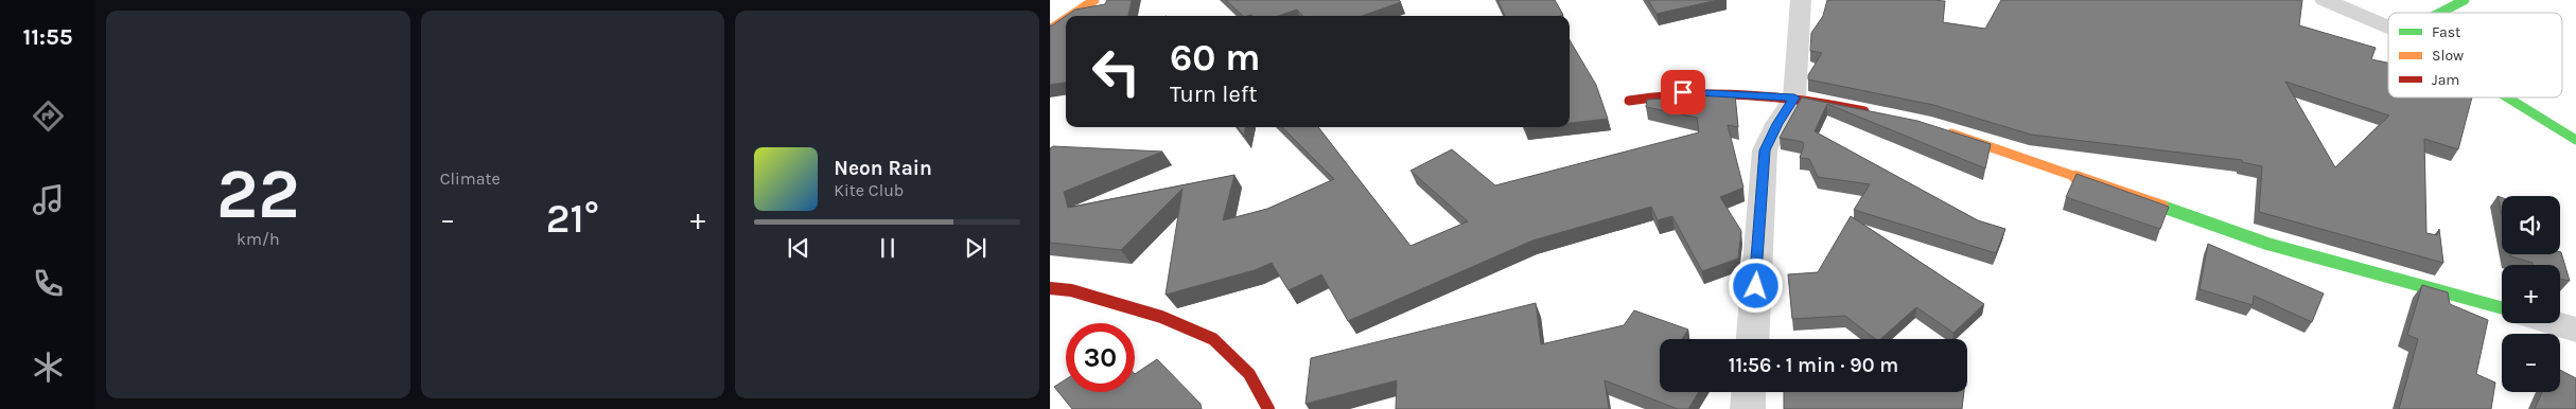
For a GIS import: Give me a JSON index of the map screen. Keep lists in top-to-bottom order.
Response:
{
  "legend": ["Fast", "Slow", "Jam"],
  "page": {
    "tabs": "11:55",
    "tile": [
      ["22", "km/h"],
      "Climate"
    ],
    "turn": ["60 m", "Turn left"],
    "song": ["Neon Rain", "Kite Club"],
    "map_buttons": ["+", "−"],
    "heat": ["−", "21°", "+"],
    "limit": "30",
    "trip": "11:56 · 1 min · 90 m"
  }
}
